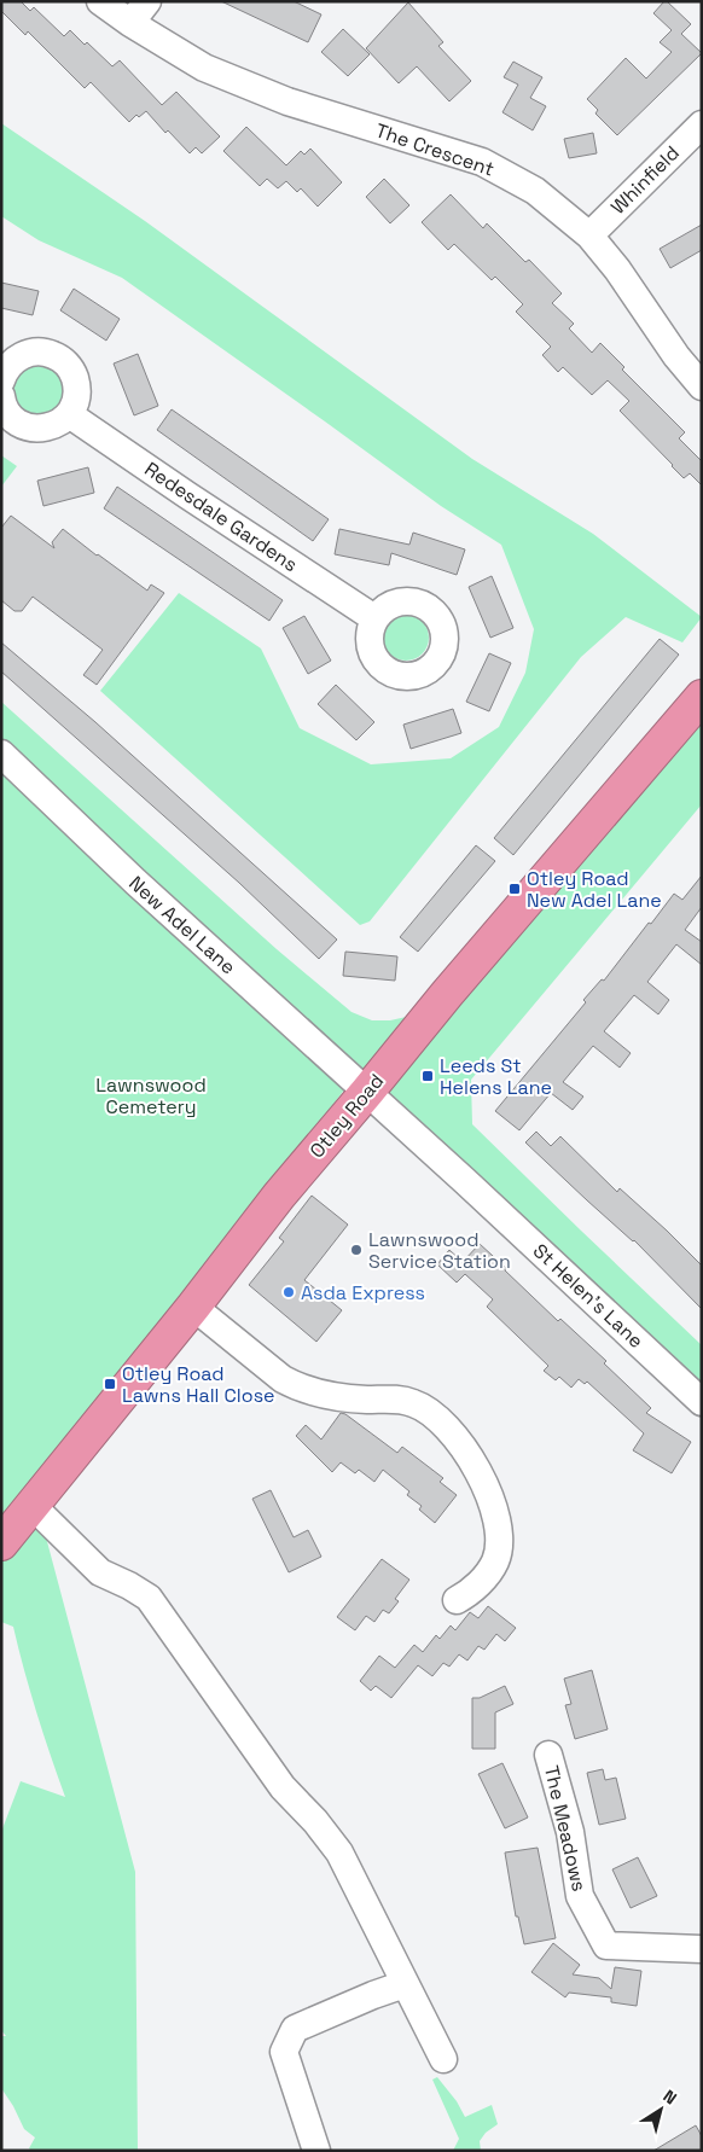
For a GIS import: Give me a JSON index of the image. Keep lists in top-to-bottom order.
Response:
{
  "streets": {
    "highway": ["Otley Road"],
    "street": [
      "The Crescent",
      "Whinfield",
      "Redesdale Gardens",
      "New Adel Lane",
      "St Helen's Lane",
      "The Meadows"
    ]
  },
  "crossings": [
    ["The Crescent", "Whinfield"],
    ["New Adel Lane", "Otley Road"],
    ["New Adel Lane", "St Helen's Lane"],
    ["Otley Road", "St Helen's Lane"]
  ],
  "parks": ["Lawnswood Cemetery"],
  "places": {
    "transit": ["Otley Road New Adel Lane", "Leeds St Helens Lane", "Otley Road Lawns Hall Close"],
    "other": ["Lawnswood Service Station", "Asda Express"]
  },
  "north": "top right"
}
